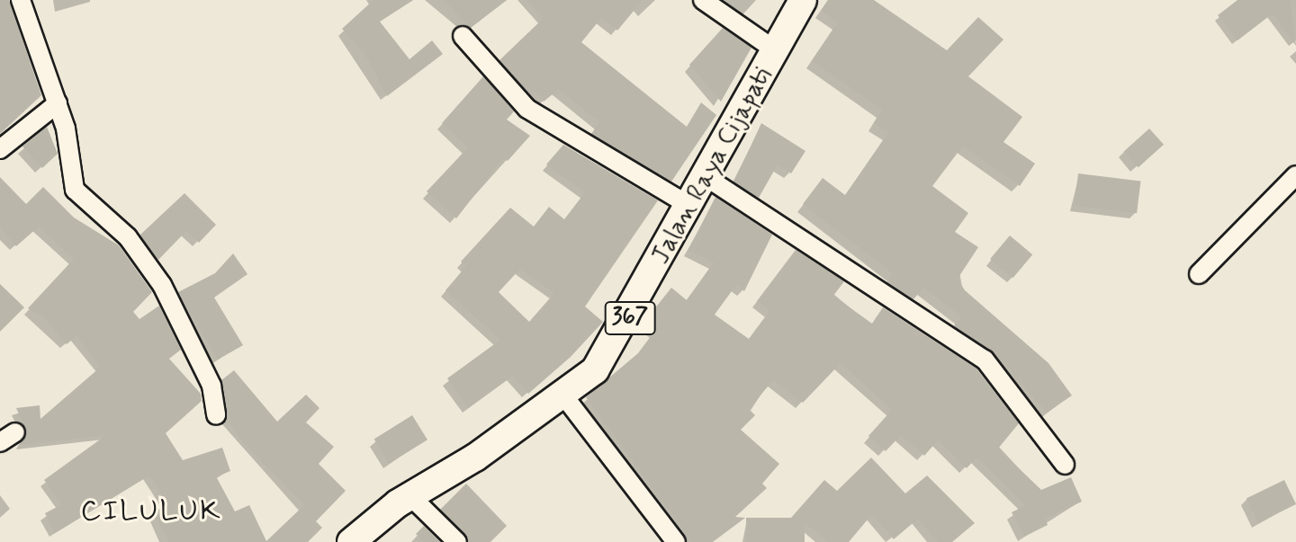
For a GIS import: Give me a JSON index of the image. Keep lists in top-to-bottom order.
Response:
{
  "streets": {
    "main road": ["Jalan Raya Cijapati", "367"]
  },
  "districts": ["CILULUK"]
}
